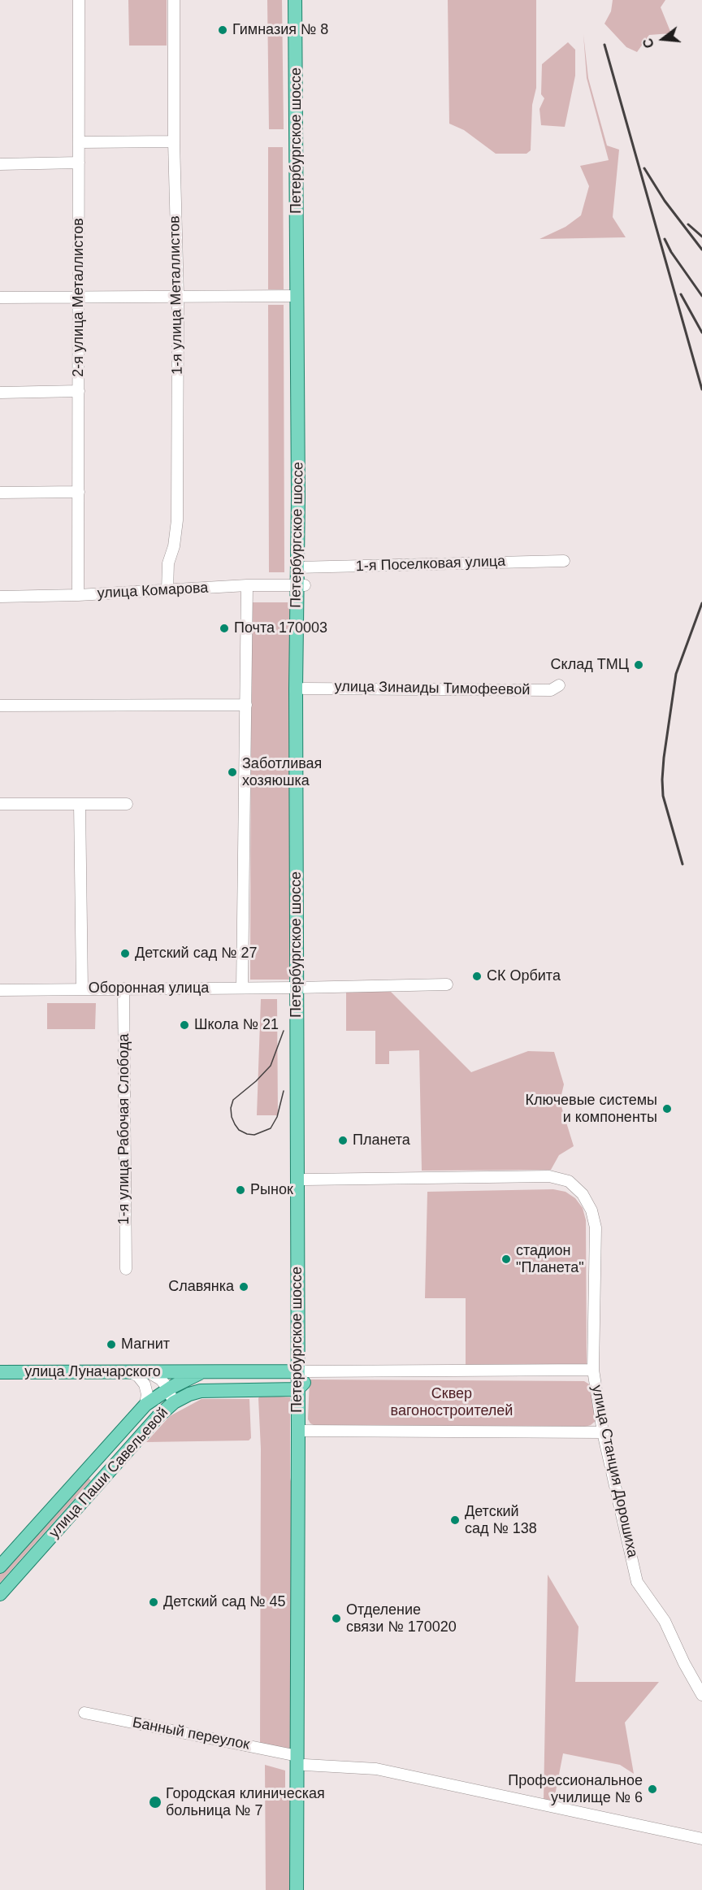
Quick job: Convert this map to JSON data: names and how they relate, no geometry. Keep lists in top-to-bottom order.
{
  "streets": {
    "main road": ["Петербургское шоссе", "улица Луначарского", "улица Паши Савельевой"],
    "street": [
      "1-я улица Металлистов",
      "2-я улица Металлистов",
      "1-я Поселковая улица",
      "улица Комарова",
      "улица Зинаиды Тимофеевой",
      "Оборонная улица",
      "1-я улица Рабочая Слобода",
      "улица Станция Дорошиха",
      "Банный переулок"
    ]
  },
  "crossings": [
    ["Петербургское шоссе", "1-я Поселковая улица"],
    ["Петербургское шоссе", "улица Комарова"],
    ["Петербургское шоссе", "улица Зинаиды Тимофеевой"],
    ["Петербургское шоссе", "Оборонная улица"],
    ["Петербургское шоссе", "улица Станция Дорошиха"],
    ["Петербургское шоссе", "улица Паши Савельевой"],
    ["Петербургское шоссе", "Банный переулок"],
    ["1-я улица Металлистов", "улица Комарова"],
    ["2-я улица Металлистов", "улица Комарова"],
    ["Оборонная улица", "1-я улица Рабочая Слобода"],
    ["улица Луначарского", "улица Паши Савельевой"]
  ],
  "parks": ["Сквер вагоностроителей"],
  "places": [
    "Гимназия № 8",
    "Почта 170003",
    "Склад ТМЦ",
    "Заботливая хозяюшка",
    "Детский сад № 27",
    "СК Орбита",
    "Школа № 21",
    "Ключевые системы и компоненты",
    "Планета",
    "Рынок",
    "стадион \"Планета\"",
    "Славянка",
    "Магнит",
    "Детский сад № 138",
    "Детский сад № 45",
    "Отделение связи № 170020",
    "Профессиональное училище № 6",
    "Городская клиническая больница № 7"
  ],
  "north": "left"
}
